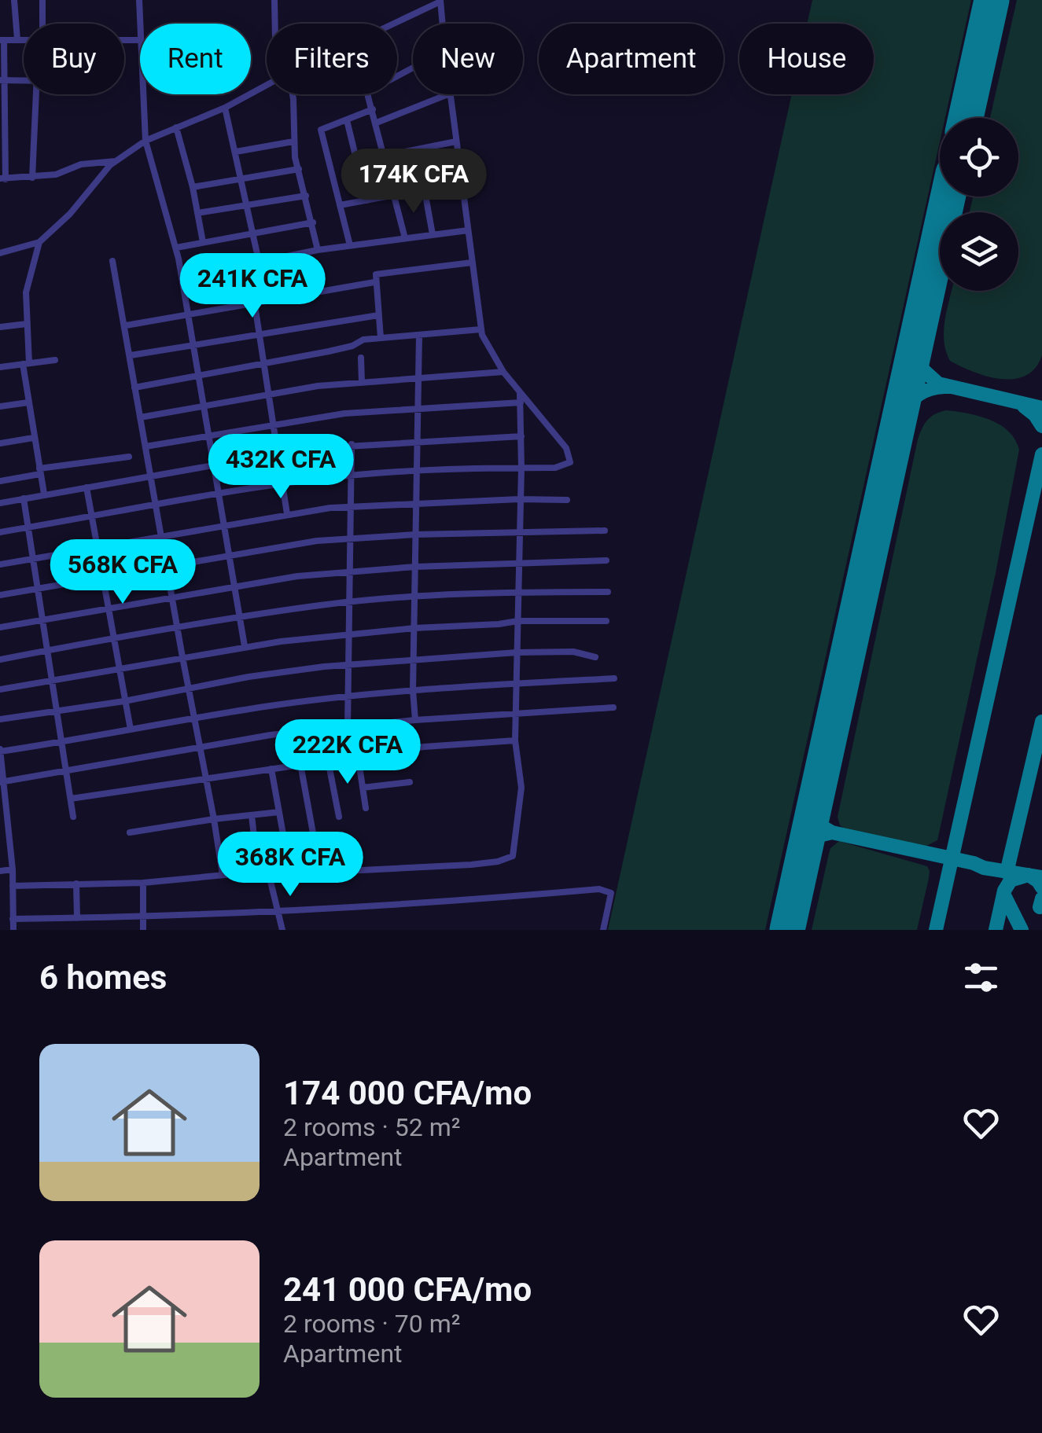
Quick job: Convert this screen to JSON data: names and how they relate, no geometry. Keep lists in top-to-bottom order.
{
  "page": {
    "chip": [
      "Buy",
      "Rent",
      "Filters",
      "New",
      "Apartment",
      "House"
    ],
    "price": [
      "174K CFA",
      "241K CFA",
      "432K CFA",
      "568K CFA",
      "222K CFA",
      "368K CFA"
    ],
    "heading": "6 homes",
    "list": [
      {
        "name": "174 000 CFA/mo",
        "note": "2 rooms · 52 m² · Apartment"
      },
      {
        "name": "241 000 CFA/mo",
        "note": "2 rooms · 70 m² · Apartment"
      }
    ]
  }
}
